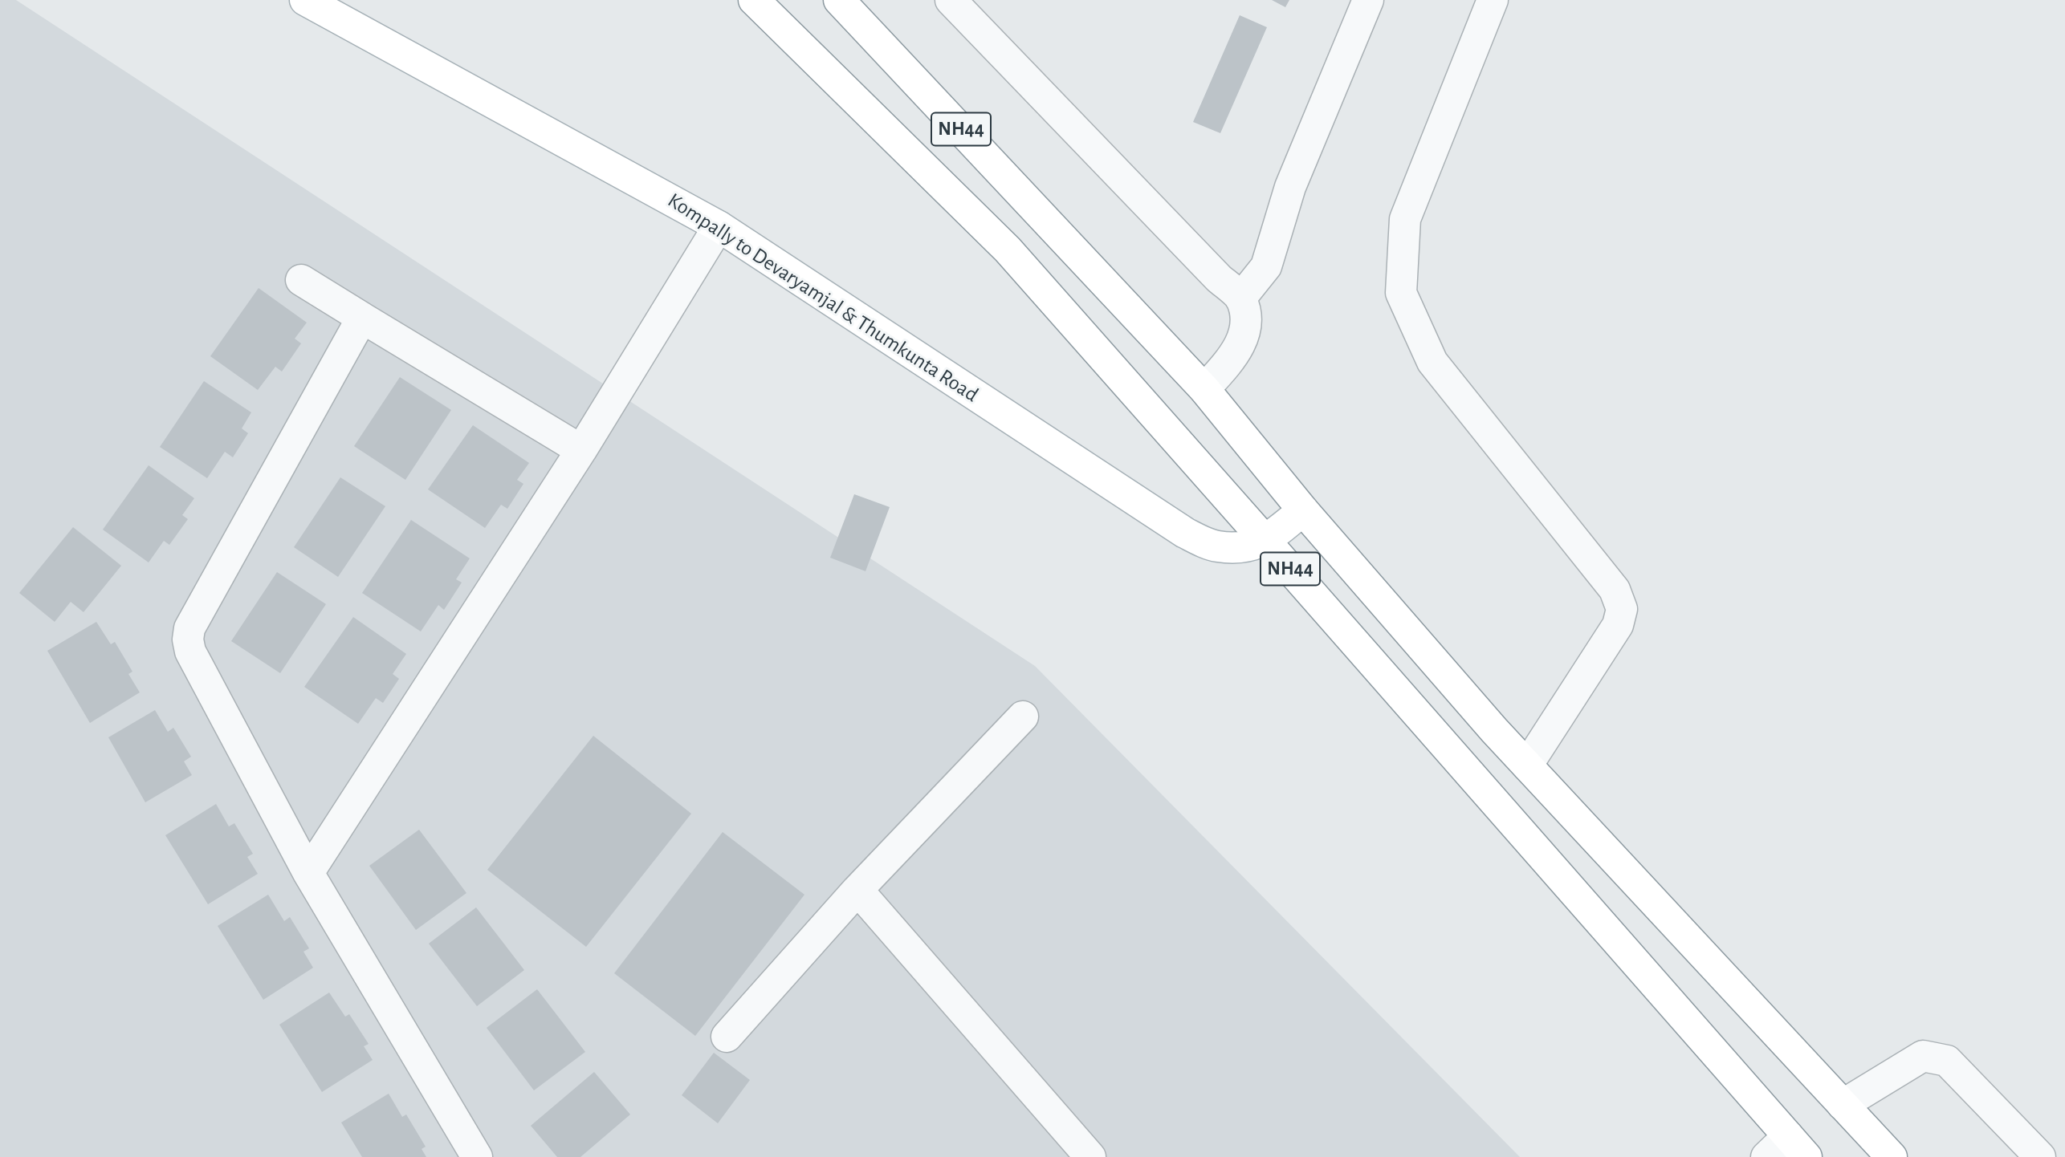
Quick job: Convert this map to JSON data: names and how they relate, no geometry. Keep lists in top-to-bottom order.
{
  "streets": {
    "main road": ["NH44", "Kompally to Devaryamjal & Thumkunta Road"]
  },
  "crossings": [
    ["NH44", "Kompally to Devaryamjal & Thumkunta Road"]
  ]
}
